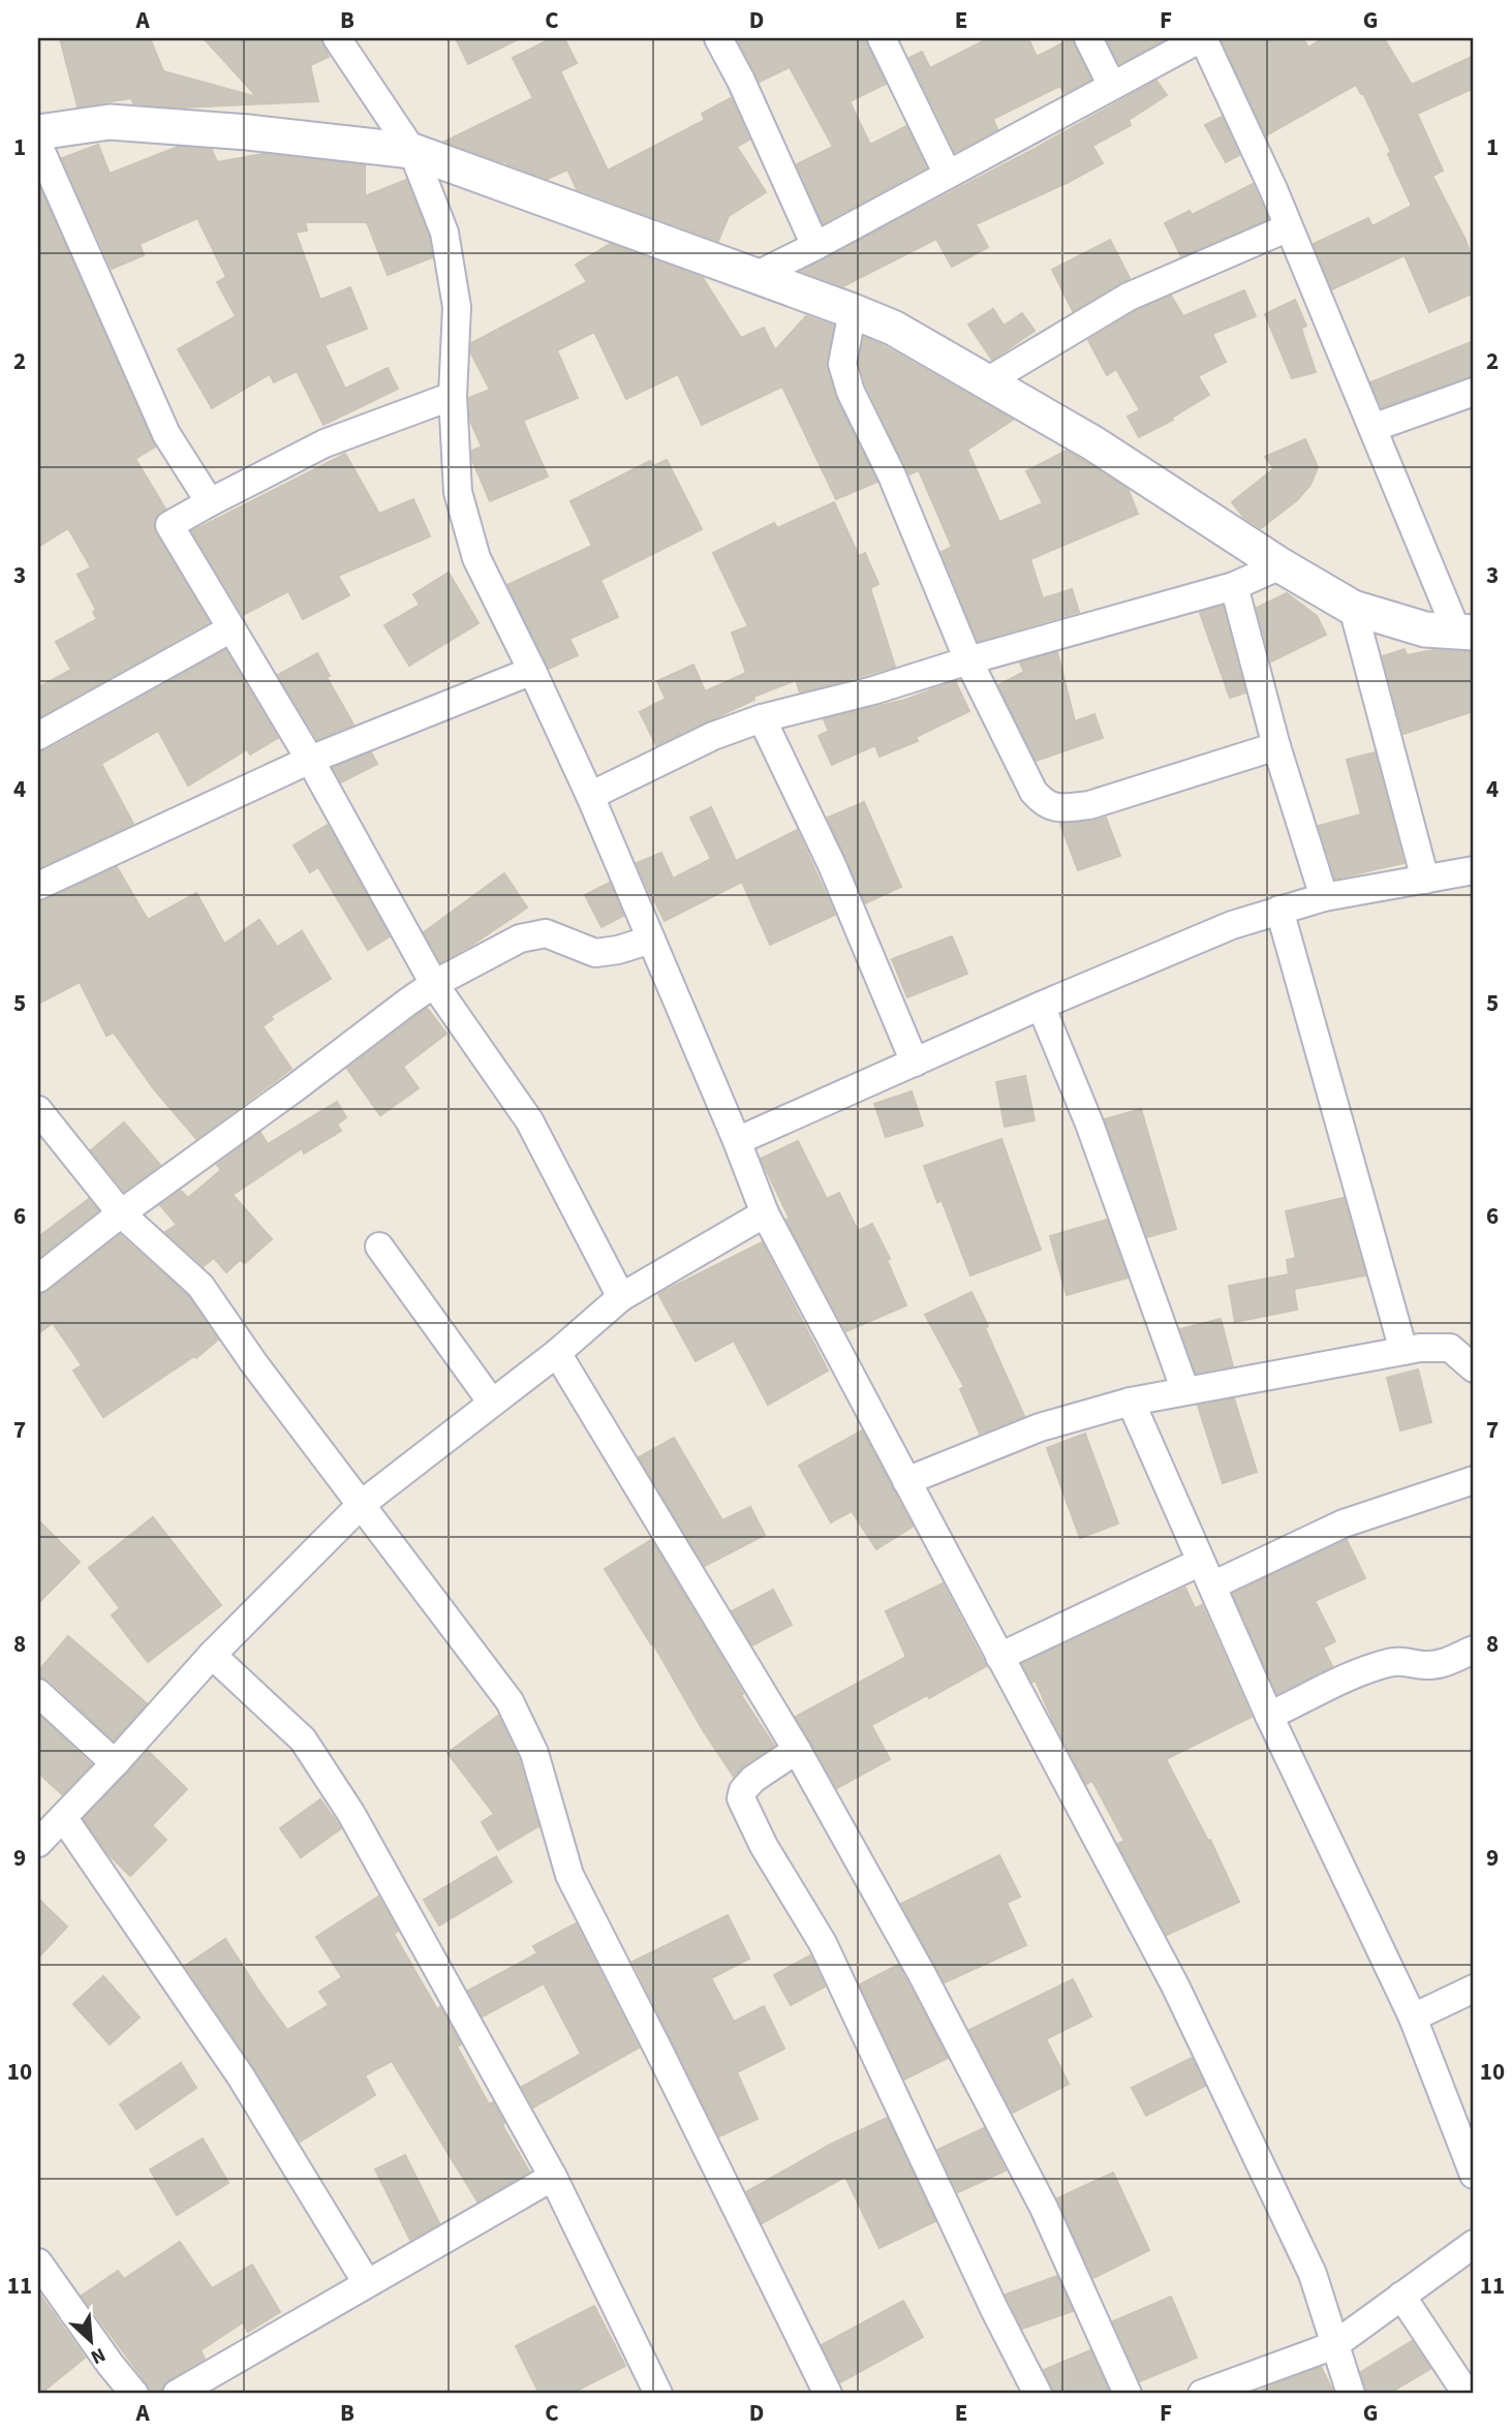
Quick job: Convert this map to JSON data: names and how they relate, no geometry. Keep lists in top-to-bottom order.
{
  "north": "bottom right",
  "grid": {
    "columns": [
      "A",
      "B",
      "C",
      "D",
      "E",
      "F",
      "G"
    ],
    "rows": [
      "1",
      "2",
      "3",
      "4",
      "5",
      "6",
      "7",
      "8",
      "9",
      "10",
      "11"
    ]
  }
}
